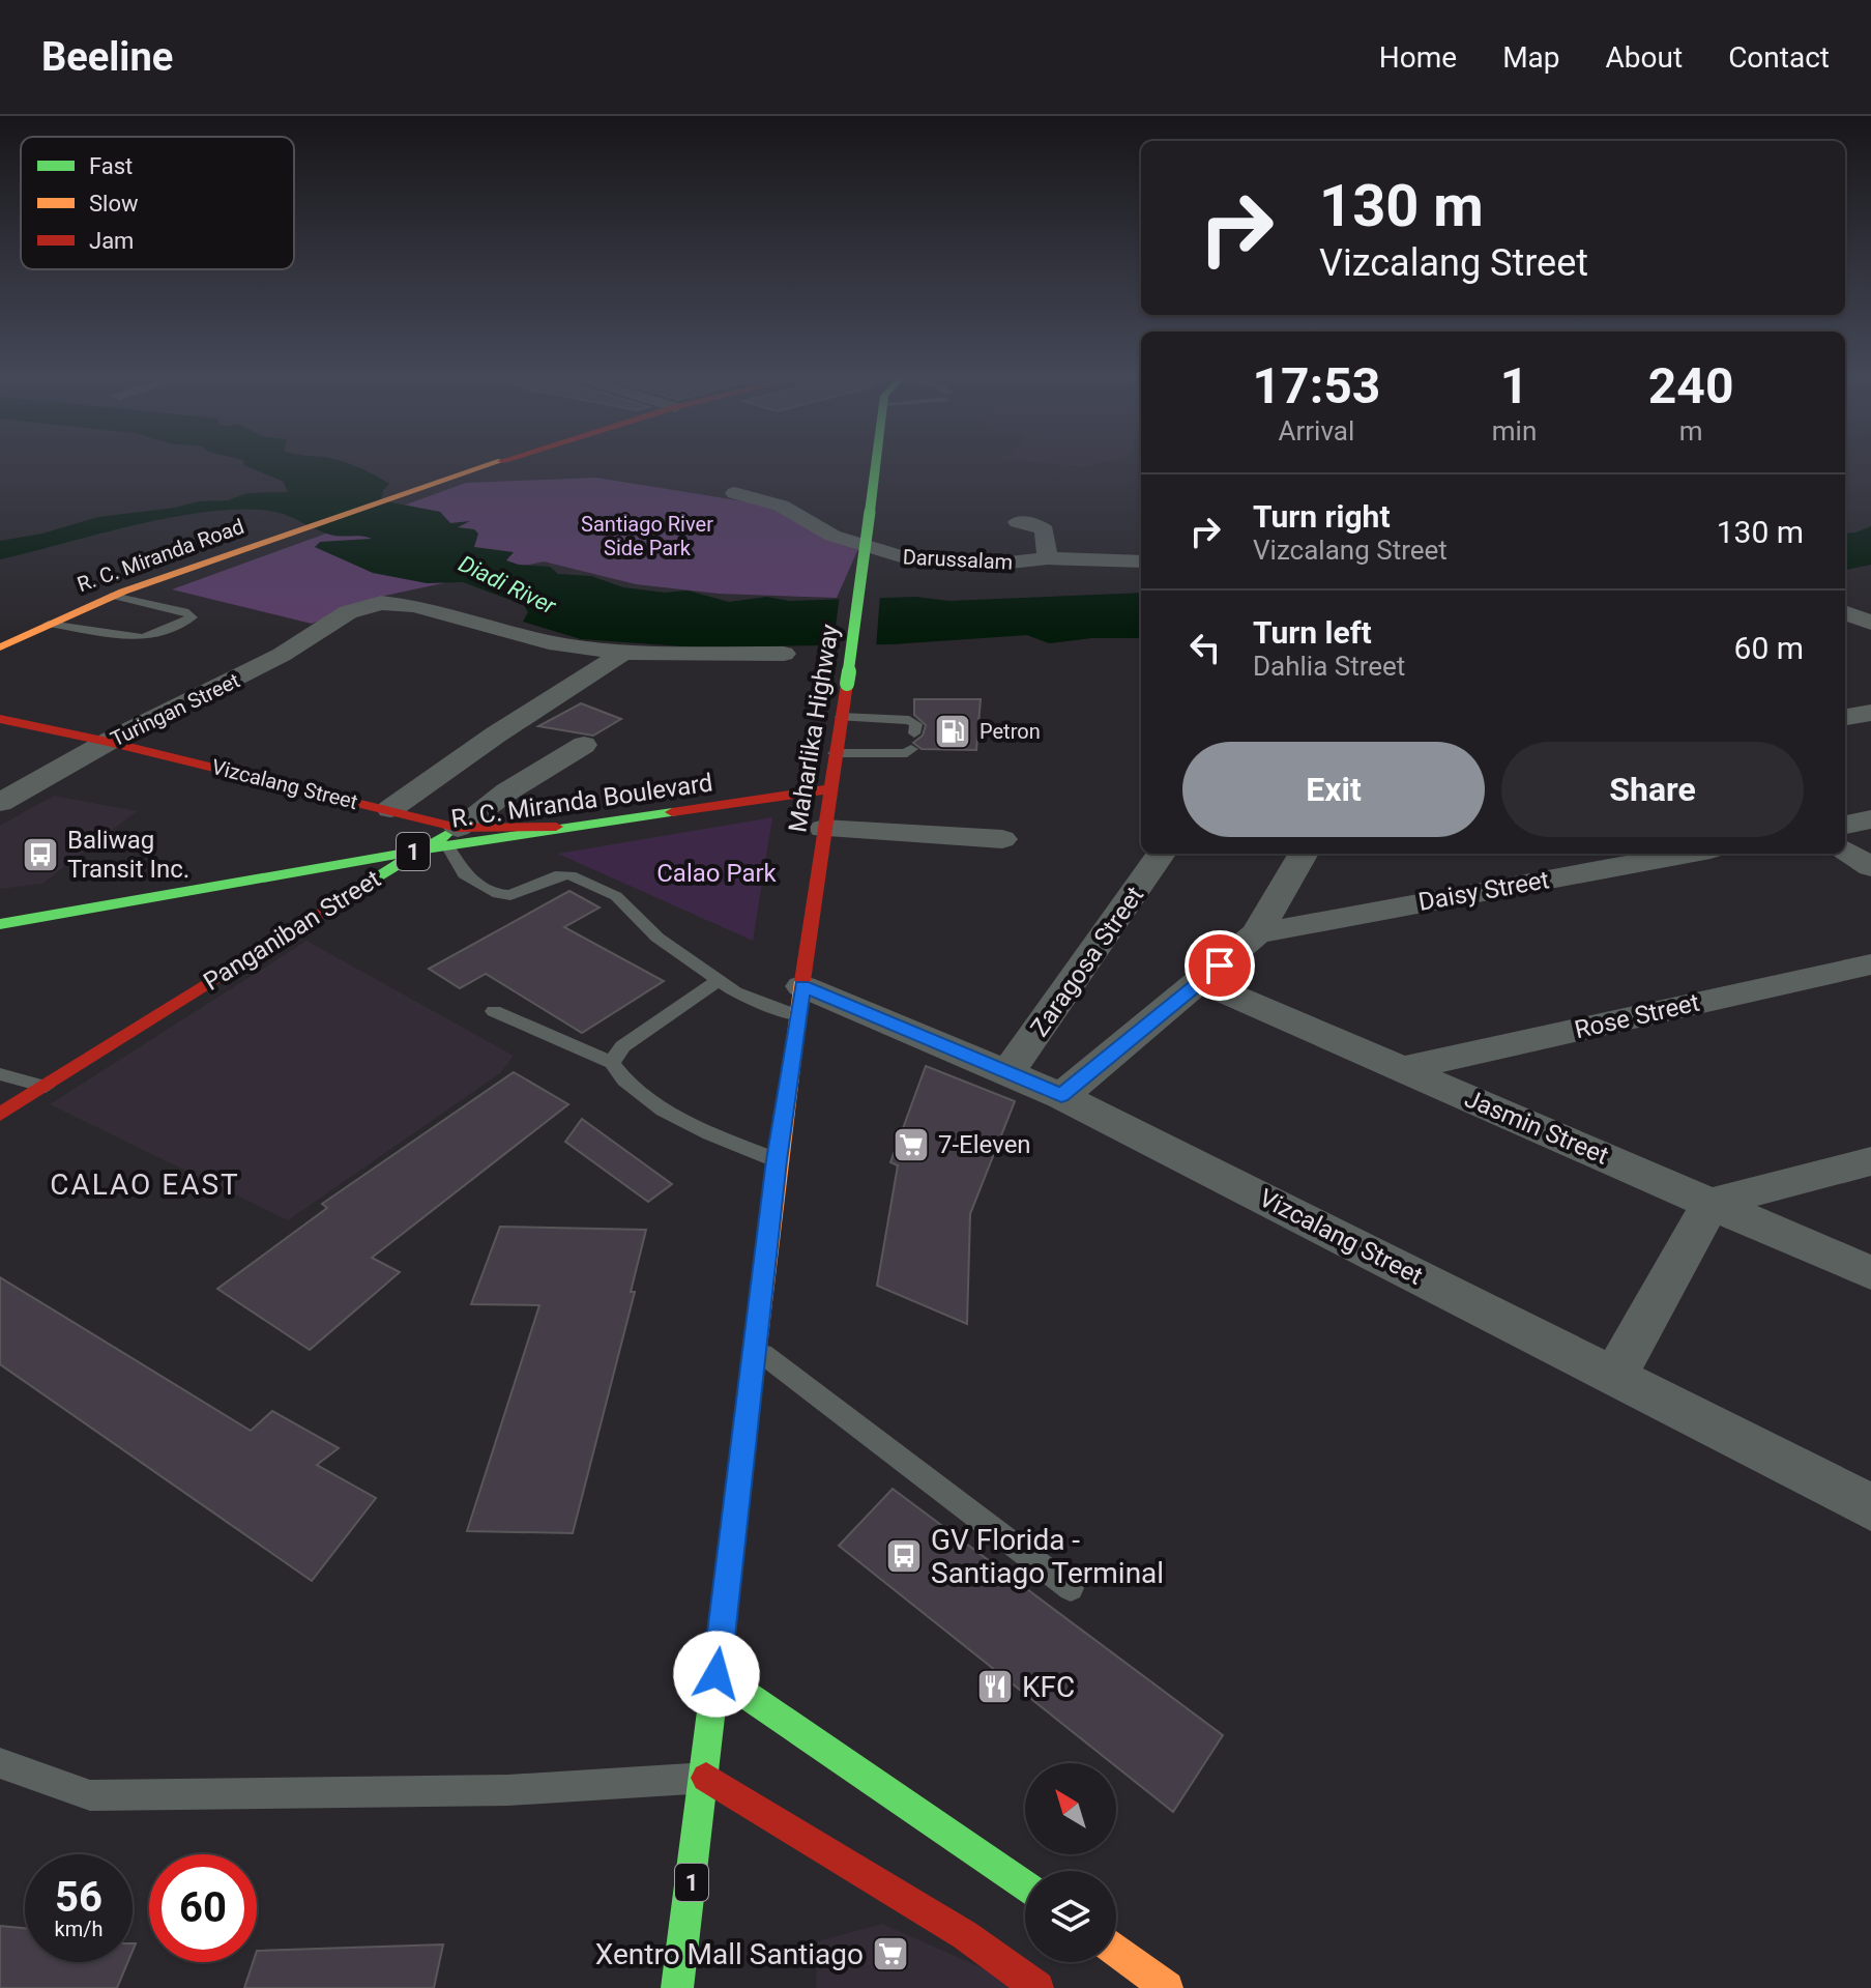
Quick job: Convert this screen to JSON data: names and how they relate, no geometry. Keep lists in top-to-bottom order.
{
  "streets": {
    "main road": [
      "R. C. Miranda Road",
      "Maharlika Highway",
      "Vizcalang Street",
      "R. C. Miranda Boulevard",
      "1",
      "Panganiban Street"
    ],
    "street": [
      "Darussalam",
      "Turingan Street",
      "Daisy Street",
      "Zaragosa Street",
      "Rose Street",
      "Jasmin Street"
    ]
  },
  "crossings": [
    ["Turingan Street", "Vizcalang Street"],
    ["Maharlika Highway", "Vizcalang Street"],
    ["Maharlika Highway", "R. C. Miranda Boulevard"],
    ["Vizcalang Street", "R. C. Miranda Boulevard"],
    ["Vizcalang Street", "Zaragosa Street"],
    ["R. C. Miranda Boulevard", "Panganiban Street"],
    ["Rose Street", "Jasmin Street"]
  ],
  "districts": ["CALAO EAST"],
  "water": ["Diadi River"],
  "parks": ["Santiago River Side Park", "Calao Park"],
  "places": {
    "fuel station": ["Petron"],
    "bus stop": ["Baliwag Transit Inc.", "GV Florida - Santiago Terminal"],
    "supermarket": ["7-Eleven", "Xentro Mall Santiago"],
    "restaurant": ["KFC"]
  },
  "legend": ["Fast", "Slow", "Jam"],
  "north": "top left",
  "page": {
    "header": "Beeline",
    "nav": [
      "Home",
      "Map",
      "About",
      "Contact"
    ],
    "turn": ["130 m", "Vizcalang Street"],
    "eta": [
      "17:53",
      "Arrival",
      "1",
      "min",
      "240",
      "m"
    ],
    "list": [
      {
        "name": "Turn right",
        "note": "Vizcalang Street",
        "value": "130 m"
      },
      {
        "name": "Turn left",
        "note": "Dahlia Street",
        "value": "60 m"
      }
    ],
    "buttons": ["Exit", "Share"],
    "speed": "56 km/h",
    "limit": "60"
  }
}
